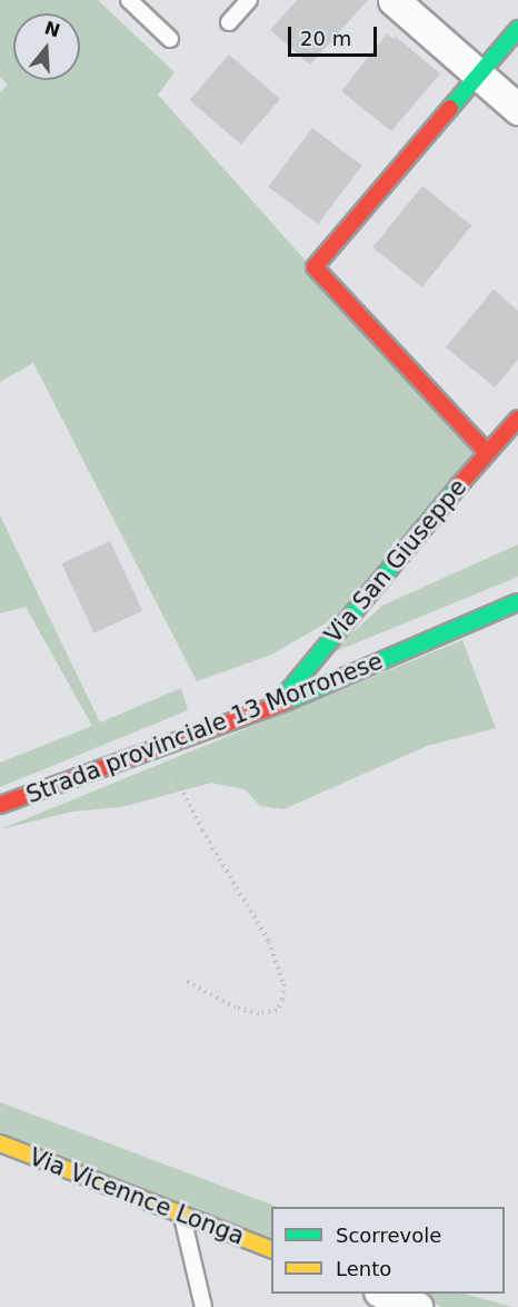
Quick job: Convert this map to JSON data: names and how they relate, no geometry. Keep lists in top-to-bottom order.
{
  "streets": {
    "street": ["Via San Giuseppe", "Strada provinciale 13 Morronese", "Via Vicennce Longa"]
  },
  "crossings": [
    ["Via San Giuseppe", "Strada provinciale 13 Morronese"]
  ],
  "legend": ["Scorrevole", "Lento"],
  "scale_bar": "20 m",
  "north": "top"
}
